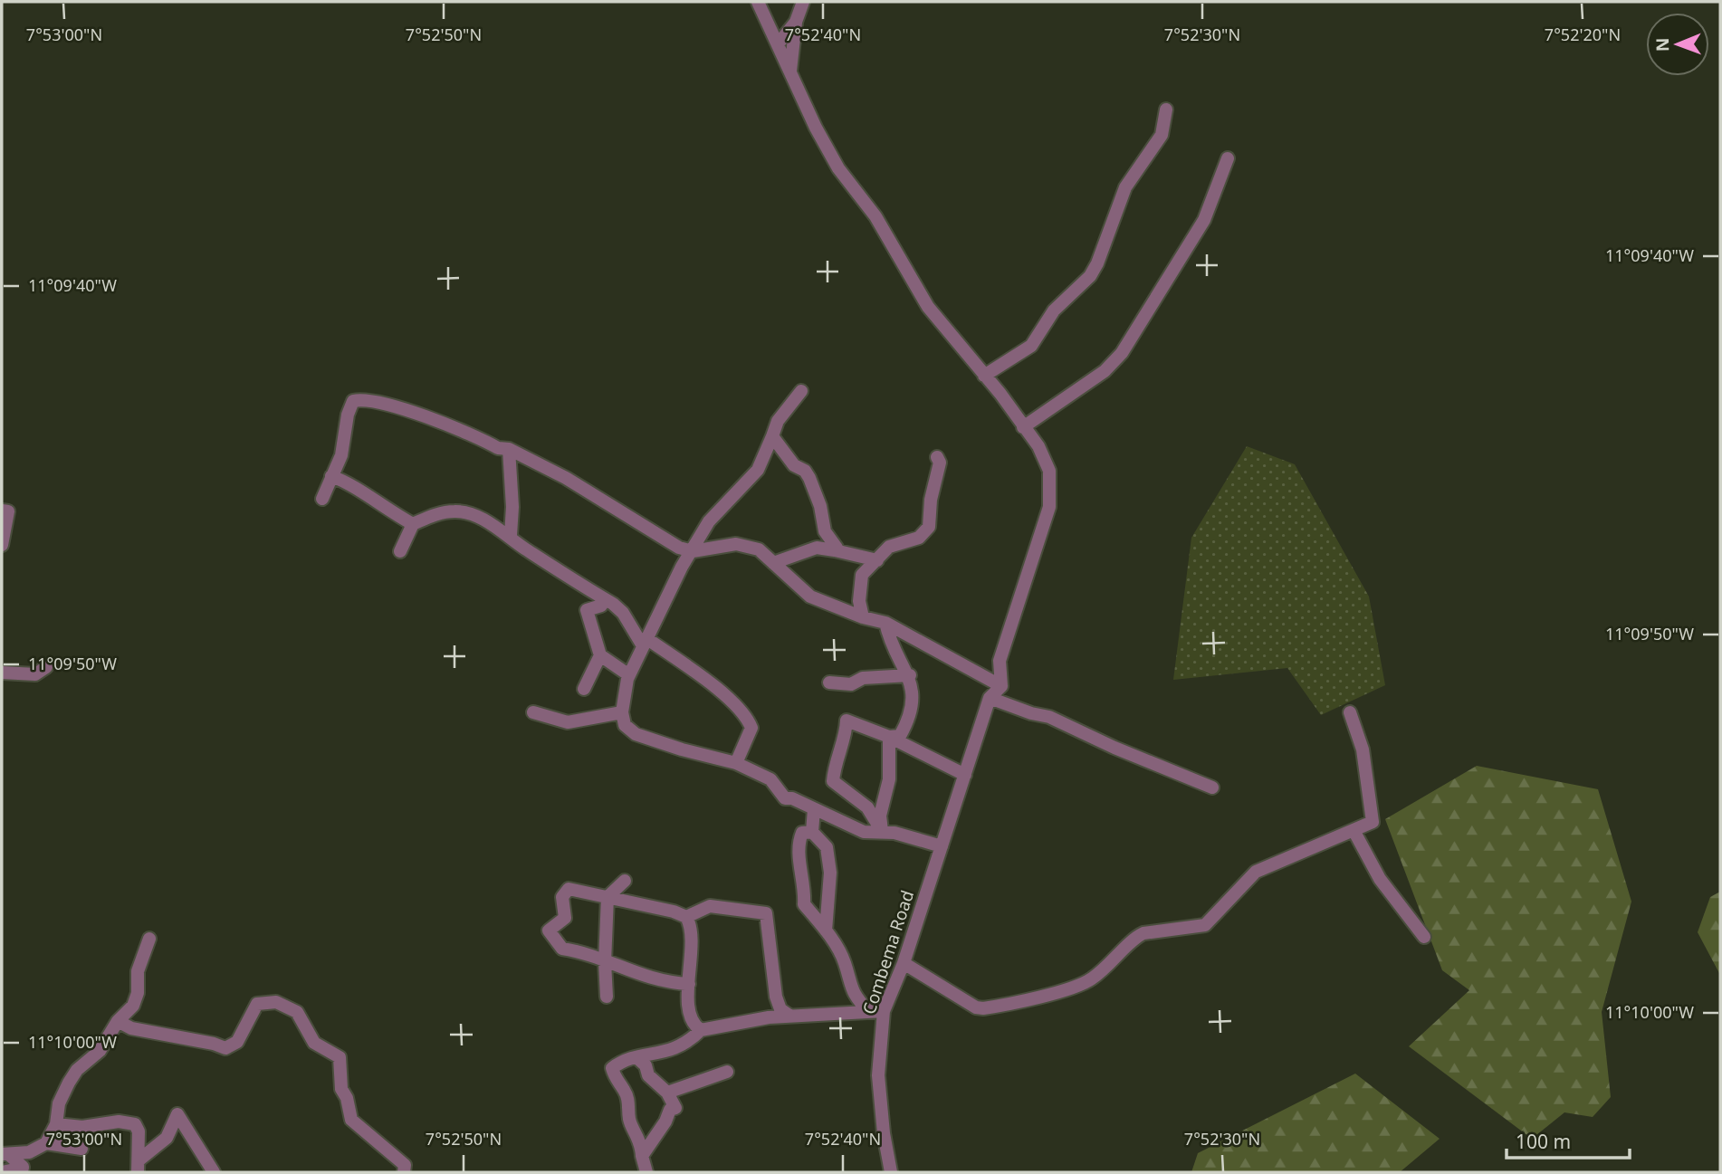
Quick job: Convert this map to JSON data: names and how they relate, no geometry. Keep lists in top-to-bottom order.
{
  "streets": {
    "street": ["Combema Road"]
  },
  "scale_bar": "100 m",
  "north": "left",
  "coordinates": [
    "7°53'00\"N",
    "7°52'50\"N",
    "7°52'40\"N",
    "7°52'30\"N",
    "7°52'20\"N",
    "11°09'40\"W",
    "11°09'50\"W",
    "11°10'00\"W"
  ]
}
